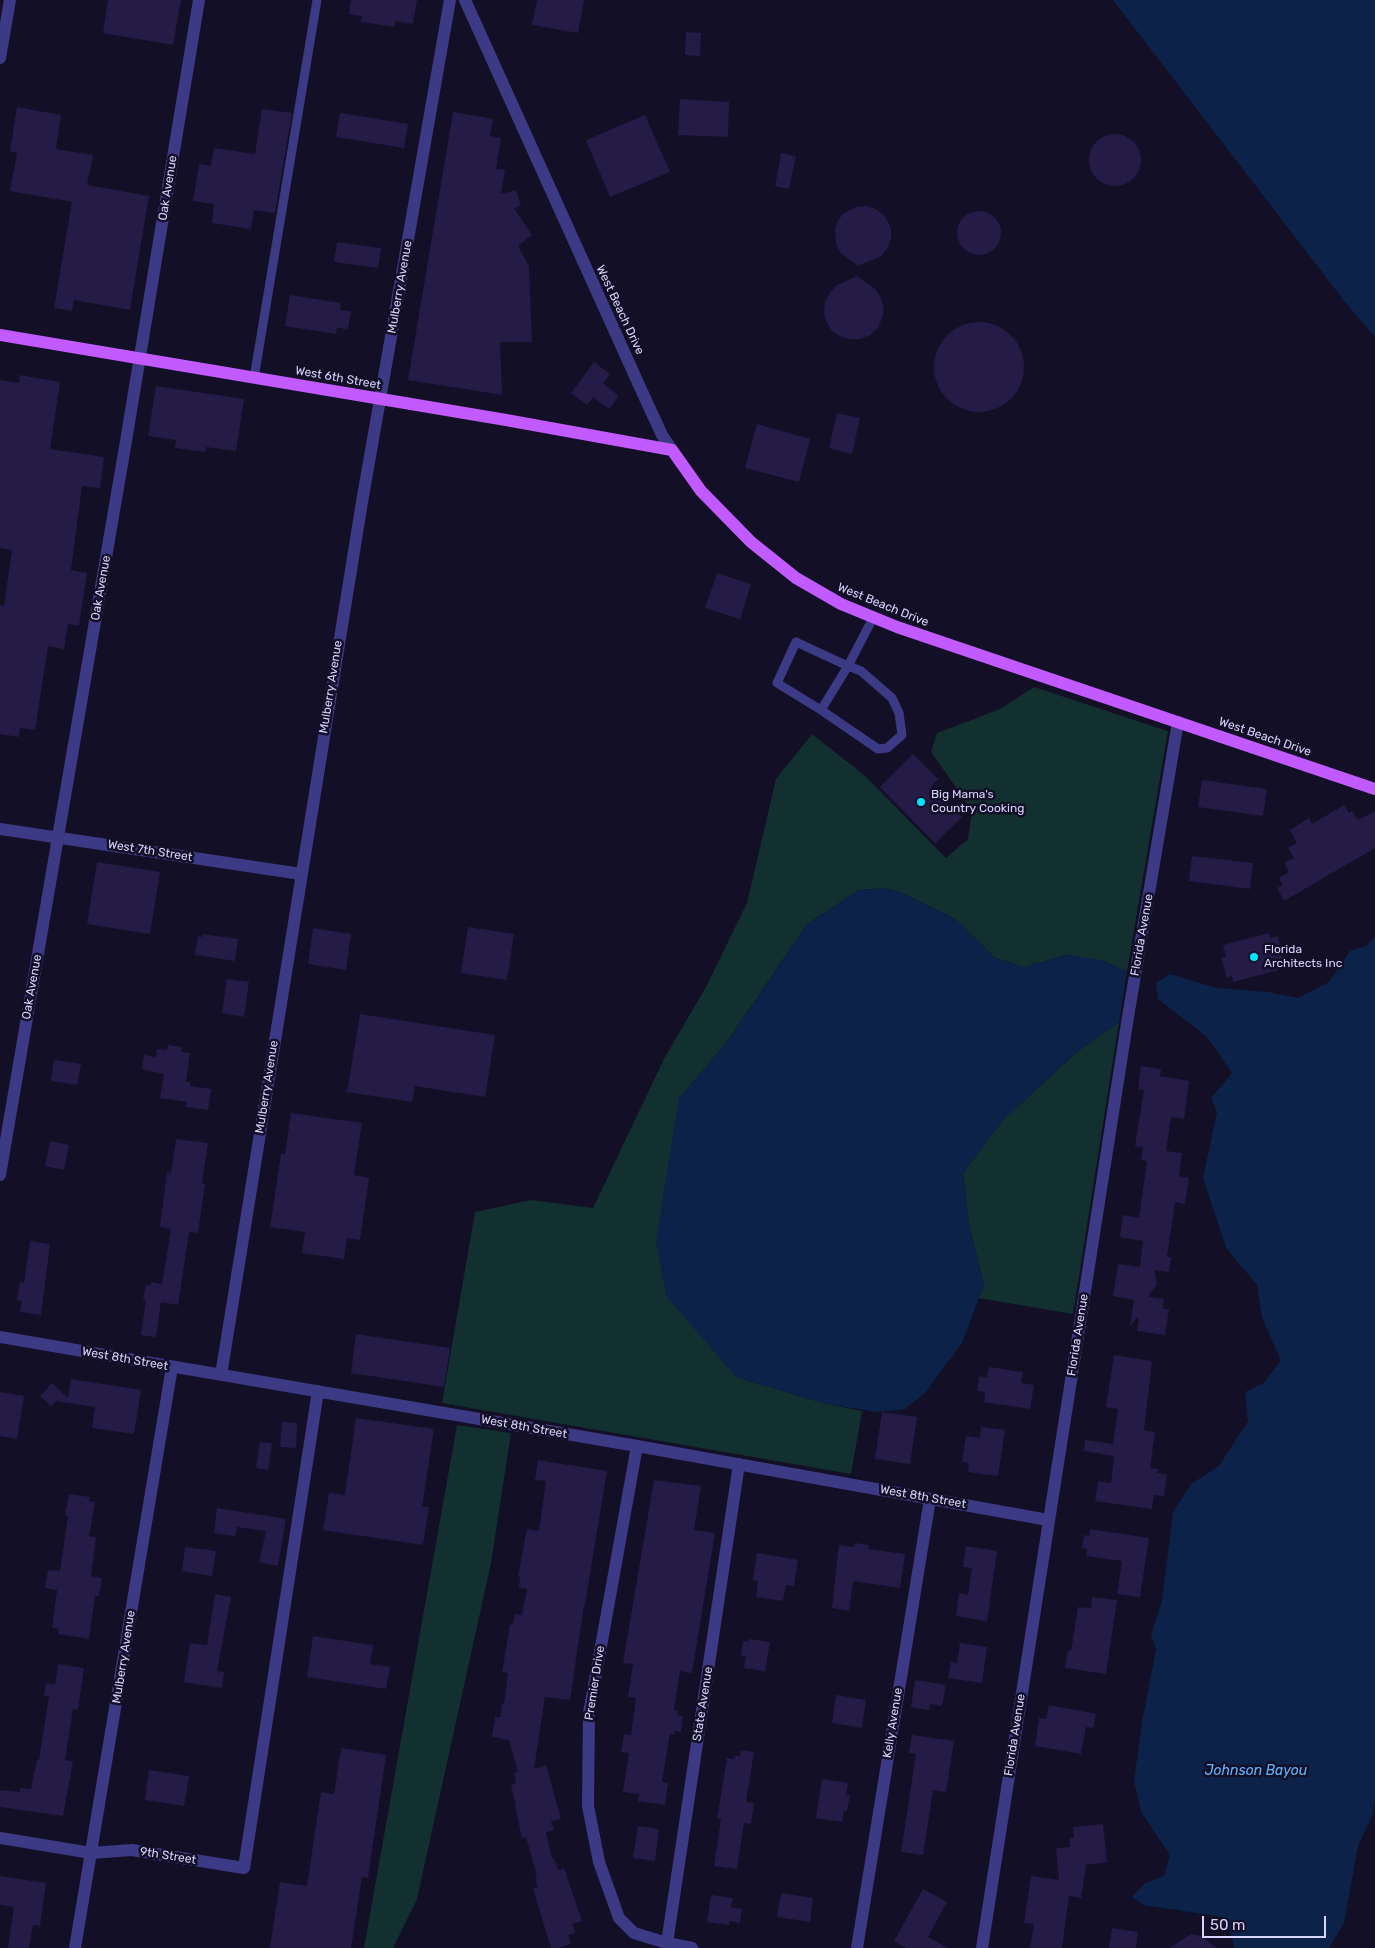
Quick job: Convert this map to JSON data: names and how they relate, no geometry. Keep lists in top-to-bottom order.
{
  "streets": {
    "main road": ["West Beach Drive", "West 6th Street"],
    "street": [
      "Oak Avenue",
      "Mulberry Avenue",
      "West 7th Street",
      "Florida Avenue",
      "West 8th Street",
      "Premier Drive",
      "State Avenue",
      "Kelly Avenue",
      "9th Street"
    ]
  },
  "crossings": [
    ["Oak Avenue", "West 6th Street"],
    ["Oak Avenue", "West 7th Street"],
    ["Mulberry Avenue", "West 6th Street"],
    ["Mulberry Avenue", "West 7th Street"],
    ["Mulberry Avenue", "West 8th Street"],
    ["Mulberry Avenue", "9th Street"],
    ["West Beach Drive", "West 6th Street"],
    ["West Beach Drive", "Florida Avenue"],
    ["Florida Avenue", "West 8th Street"],
    ["West 8th Street", "Premier Drive"],
    ["West 8th Street", "State Avenue"],
    ["West 8th Street", "Kelly Avenue"],
    ["West 8th Street", "9th Street"],
    ["Premier Drive", "State Avenue"]
  ],
  "water": ["Johnson Bayou"],
  "places": ["Big Mama's Country Cooking", "Florida Architects Inc"],
  "scale_bar": "50 m"
}
